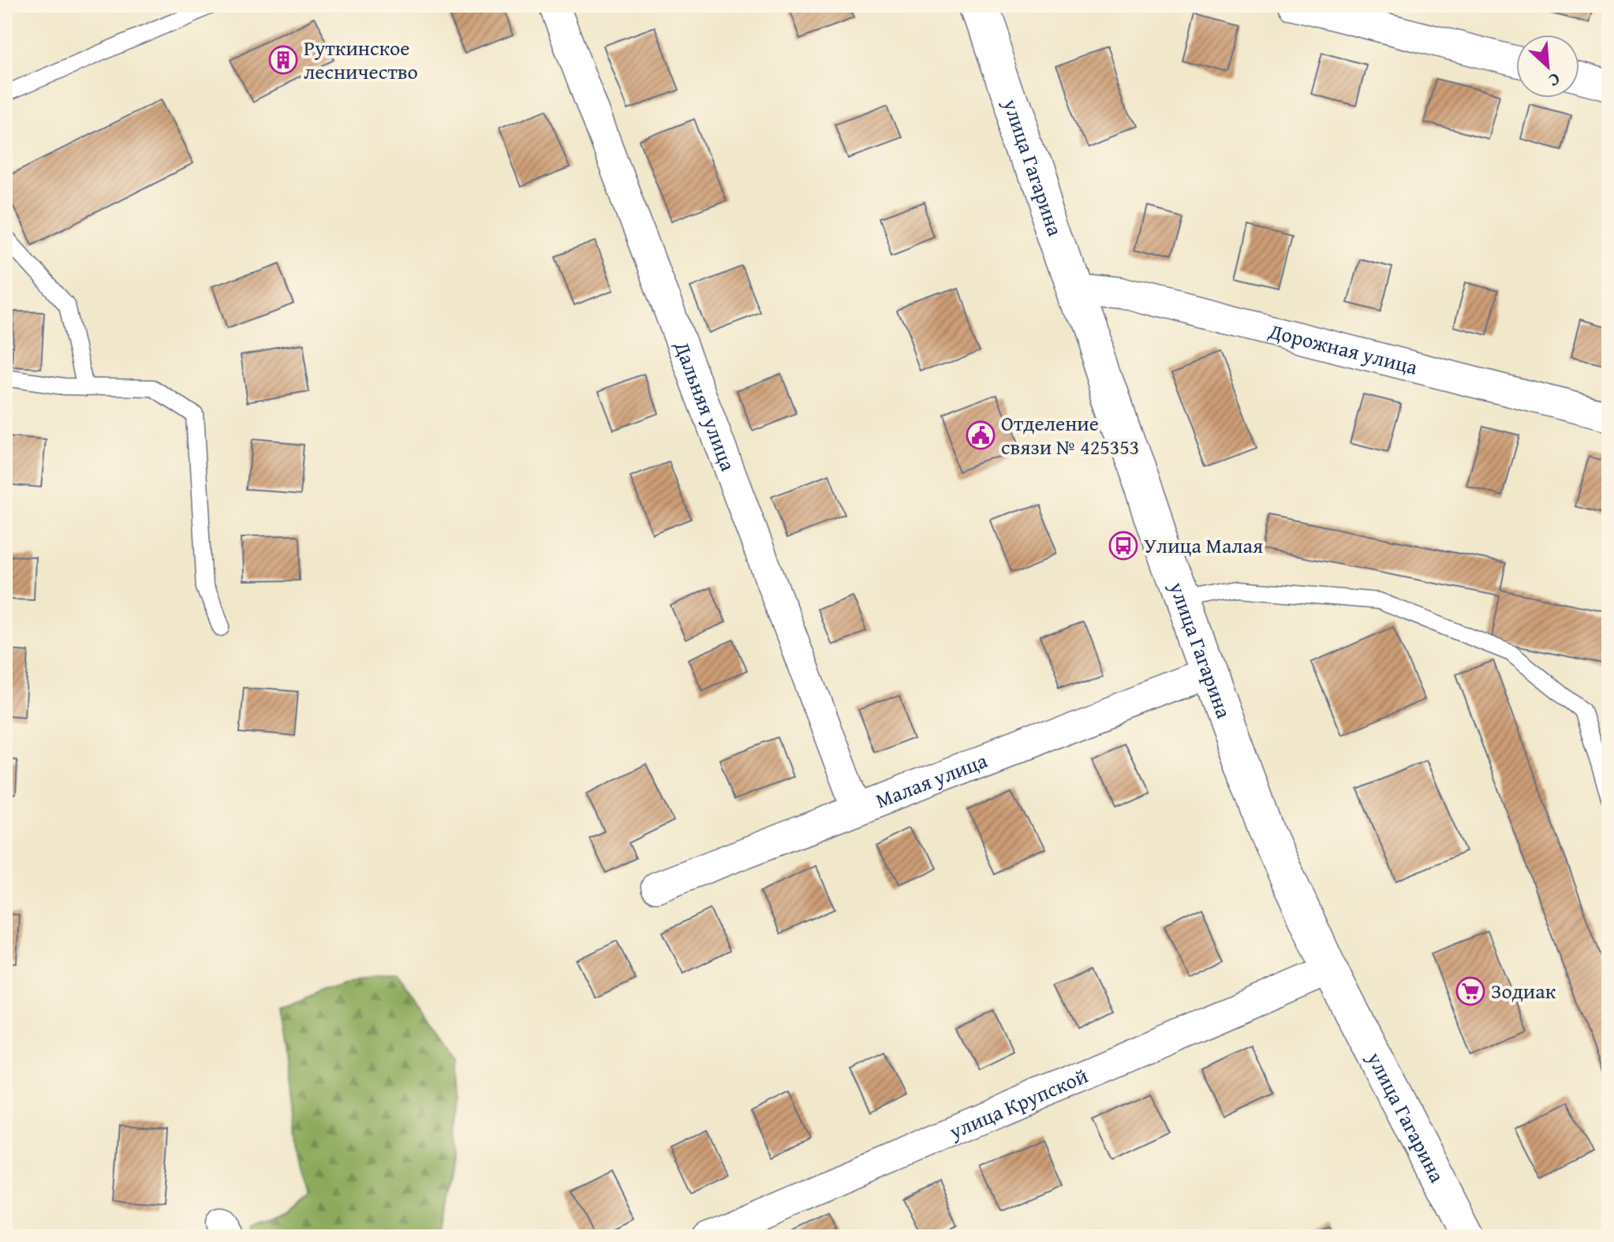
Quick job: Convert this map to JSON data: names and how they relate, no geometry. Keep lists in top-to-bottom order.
{
  "streets": {
    "main road": ["улица Гагарина"],
    "street": [
      "Дорожная улица",
      "Дальняя улица",
      "Малая улица",
      "улица Крупской"
    ]
  },
  "crossings": [
    ["улица Гагарина", "Дорожная улица"],
    ["улица Гагарина", "Малая улица"],
    ["улица Гагарина", "улица Крупской"],
    ["Дальняя улица", "Малая улица"]
  ],
  "places": {
    "building": ["Руткинское лесничество"],
    "public building": ["Отделение связи № 425353"],
    "bus stop": ["Улица Малая"],
    "supermarket": ["Зодиак"]
  },
  "north": "bottom right"
}
